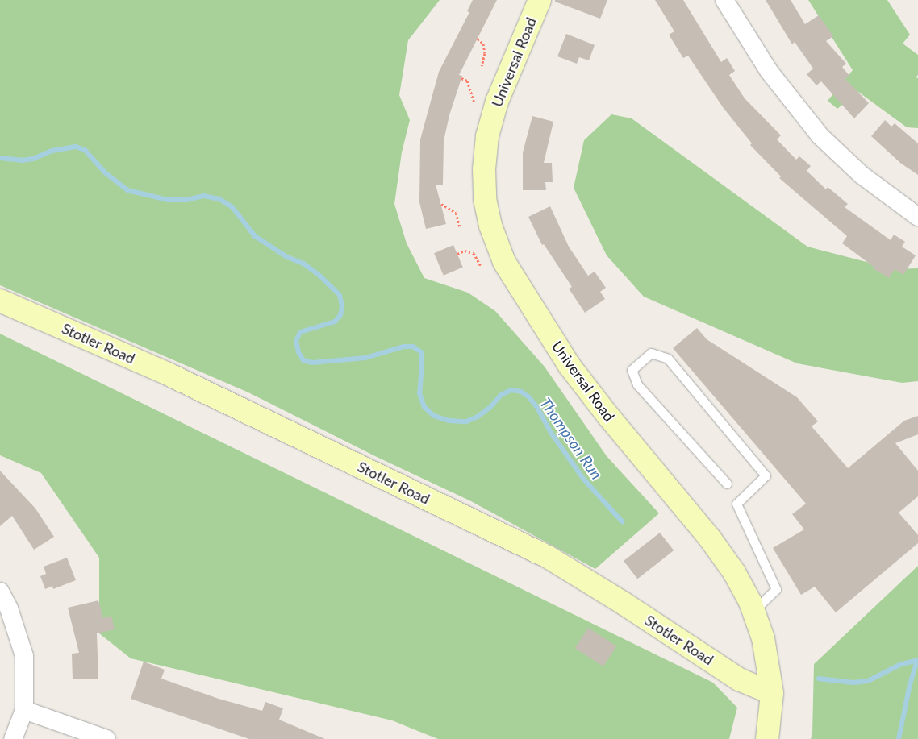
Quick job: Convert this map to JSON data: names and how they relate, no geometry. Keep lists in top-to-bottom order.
{
  "streets": {
    "street": ["Universal Road", "Stotler Road"]
  },
  "crossings": [
    ["Universal Road", "Stotler Road"]
  ],
  "water": ["Thompson Run"]
}
